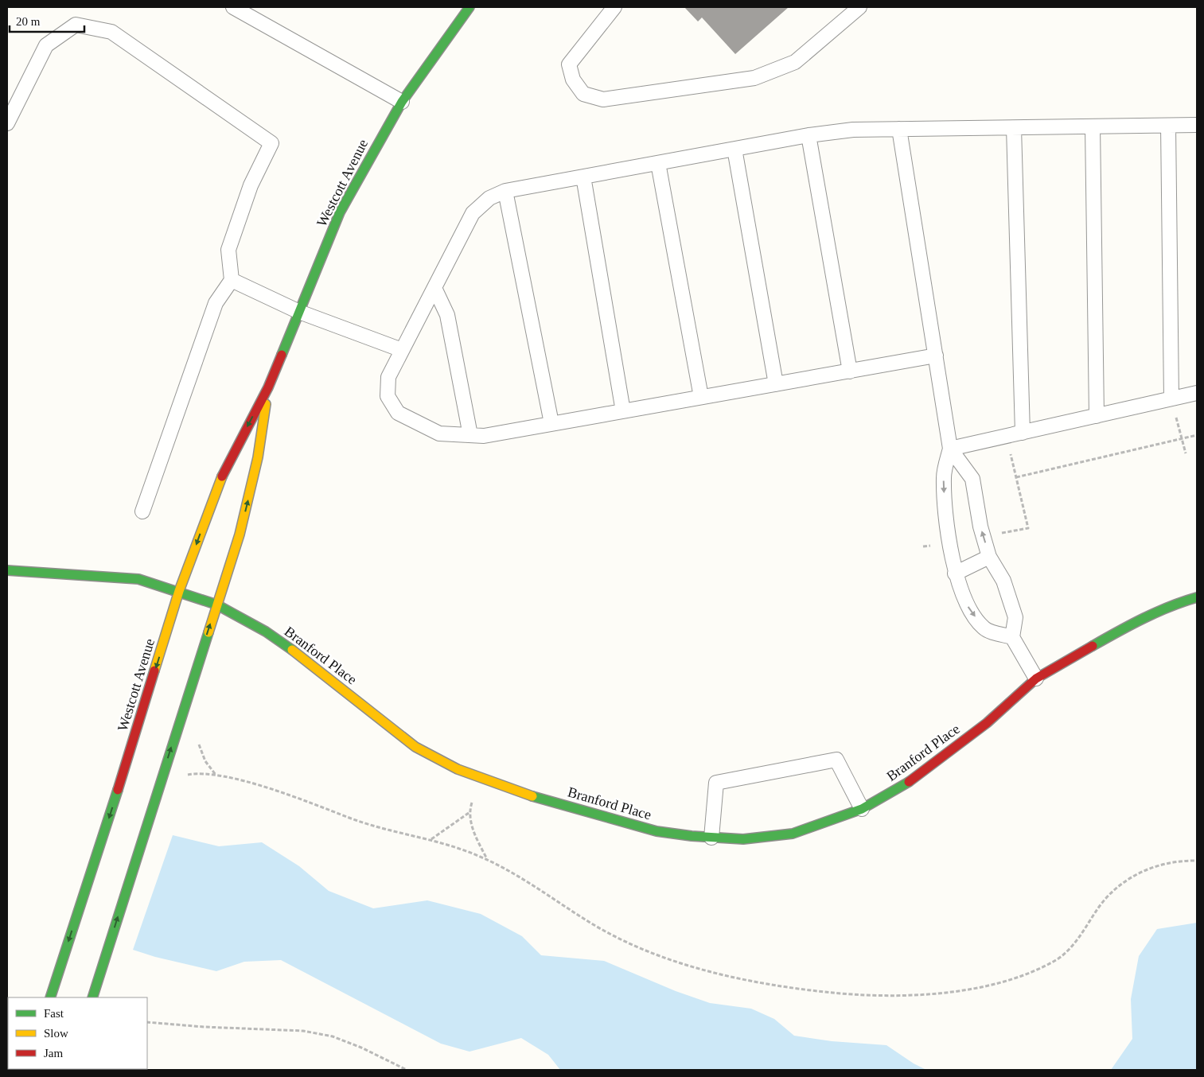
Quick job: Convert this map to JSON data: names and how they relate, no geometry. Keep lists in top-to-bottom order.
{
  "streets": {
    "street": ["Westcott Avenue", "Branford Place"]
  },
  "crossings": [
    ["Westcott Avenue", "Branford Place"]
  ],
  "legend": ["Fast", "Slow", "Jam"],
  "scale_bar": "20 m"
}
